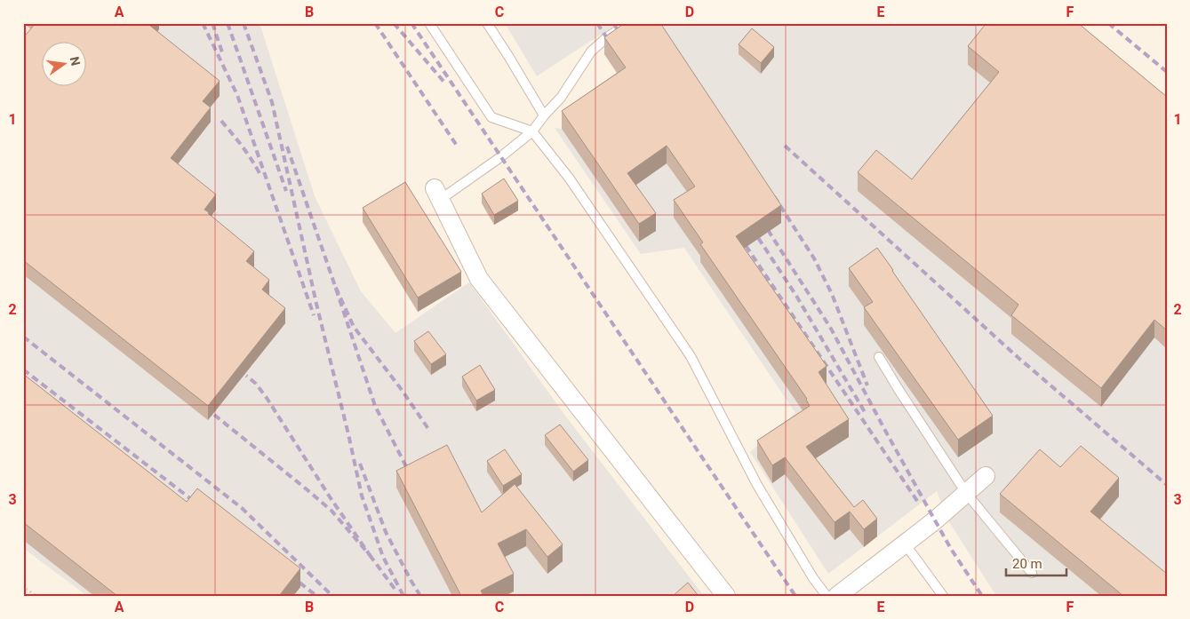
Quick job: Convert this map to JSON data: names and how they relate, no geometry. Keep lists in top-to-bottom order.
{
  "scale_bar": "20 m",
  "north": "right",
  "grid": {
    "columns": [
      "A",
      "B",
      "C",
      "D",
      "E",
      "F"
    ],
    "rows": ["1", "2", "3"]
  }
}
